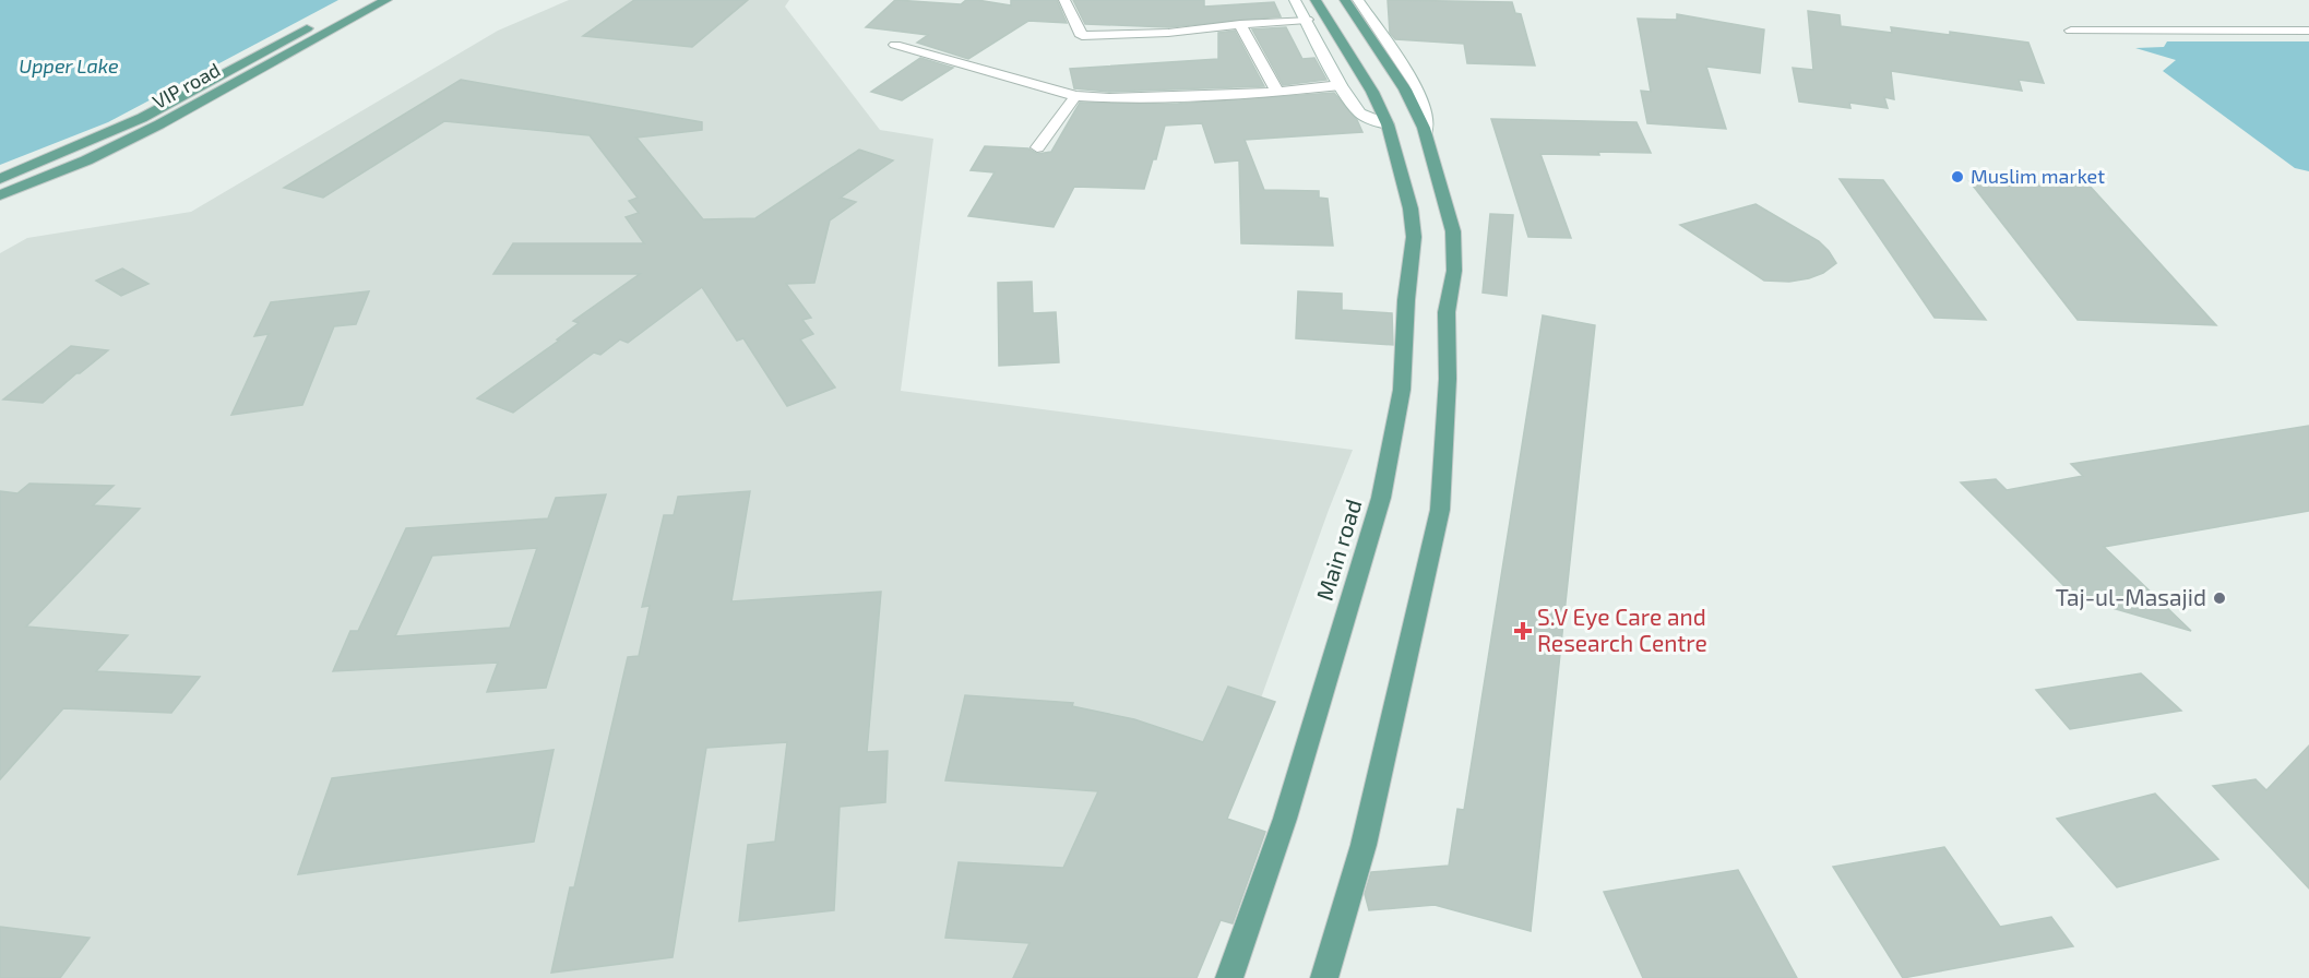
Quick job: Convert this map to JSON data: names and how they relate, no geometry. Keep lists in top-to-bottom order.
{
  "streets": {
    "main road": ["VIP road", "Main road"]
  },
  "water": ["Upper Lake"],
  "places": {
    "other": ["Muslim market", "Taj-ul-Masajid"],
    "health": ["S.V Eye Care and Research Centre"]
  }
}
